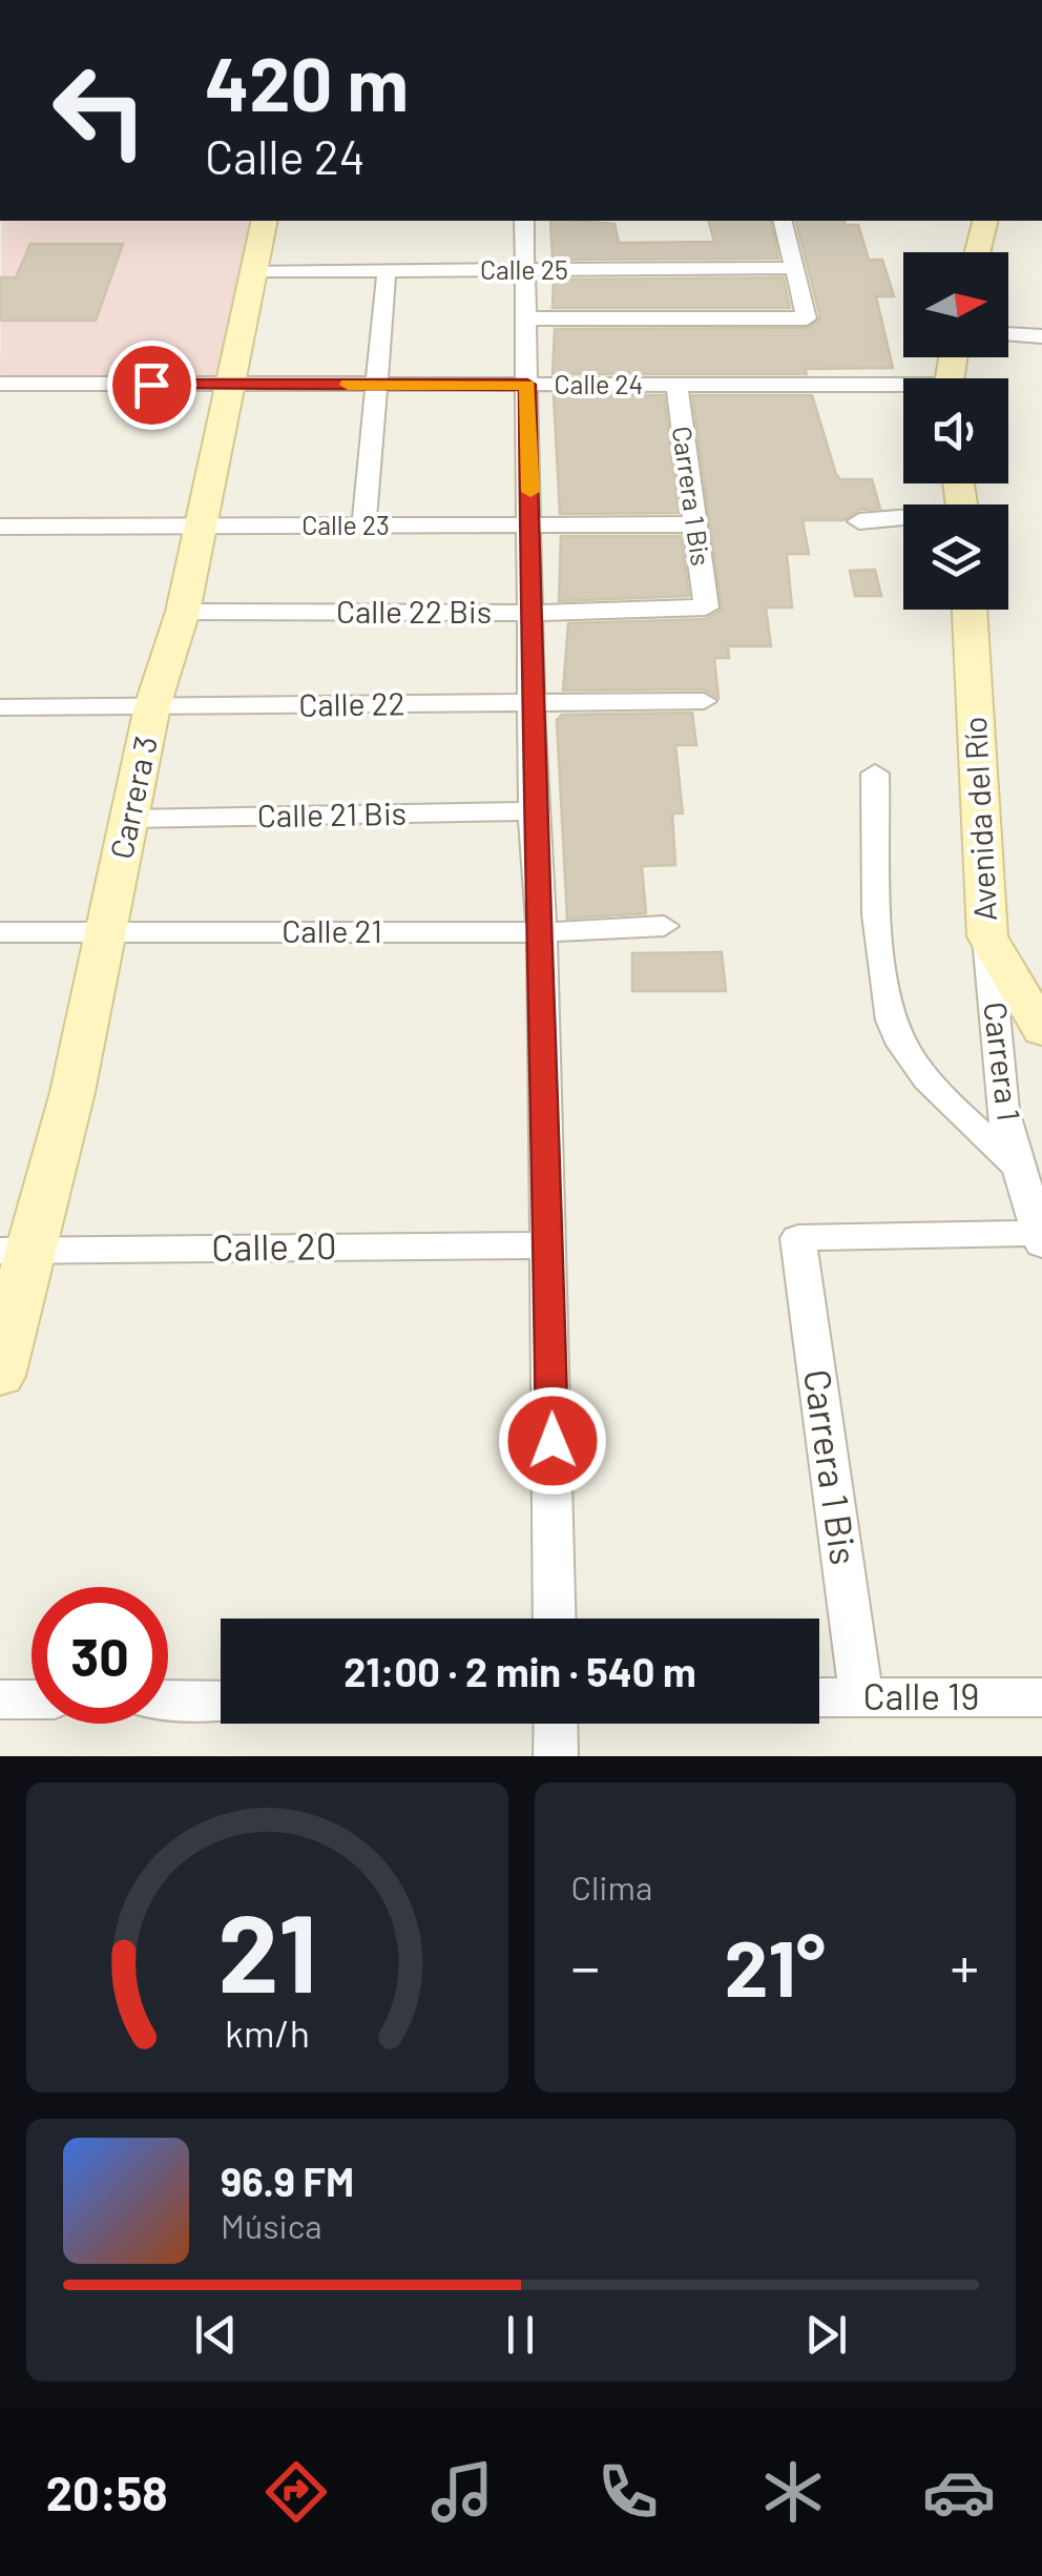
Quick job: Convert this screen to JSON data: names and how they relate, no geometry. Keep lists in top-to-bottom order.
{
  "streets": {
    "street": [
      "Calle 25",
      "Calle 24",
      "Carrera 1 Bis",
      "Calle 23",
      "Calle 22 Bis",
      "Calle 22",
      "Carrera 3",
      "Calle 21 Bis",
      "Avenida del Río",
      "Calle 21",
      "Carrera 1",
      "Calle 20",
      "Calle 19"
    ]
  },
  "crossings": [
    ["Calle 25", "Carrera 3"],
    ["Calle 24", "Carrera 1 Bis"],
    ["Calle 24", "Carrera 3"],
    ["Carrera 1 Bis", "Calle 23"],
    ["Carrera 1 Bis", "Calle 22 Bis"],
    ["Carrera 1 Bis", "Carrera 1"],
    ["Carrera 1 Bis", "Calle 19"],
    ["Calle 23", "Carrera 3"],
    ["Calle 22 Bis", "Carrera 3"],
    ["Calle 22", "Carrera 3"],
    ["Carrera 3", "Calle 21 Bis"],
    ["Carrera 3", "Calle 21"],
    ["Carrera 3", "Calle 20"],
    ["Avenida del Río", "Carrera 1"]
  ],
  "north": "right",
  "page": {
    "turn": ["420 m", "Calle 24"],
    "limit": "30",
    "trip": "21:00 · 2 min · 540 m",
    "tile": "Clima",
    "heat": ["−", "21°", "+"],
    "song": ["96.9 FM", "Música"],
    "tabs": "20:58",
    "gauge": ["21", "km/h"]
  }
}
